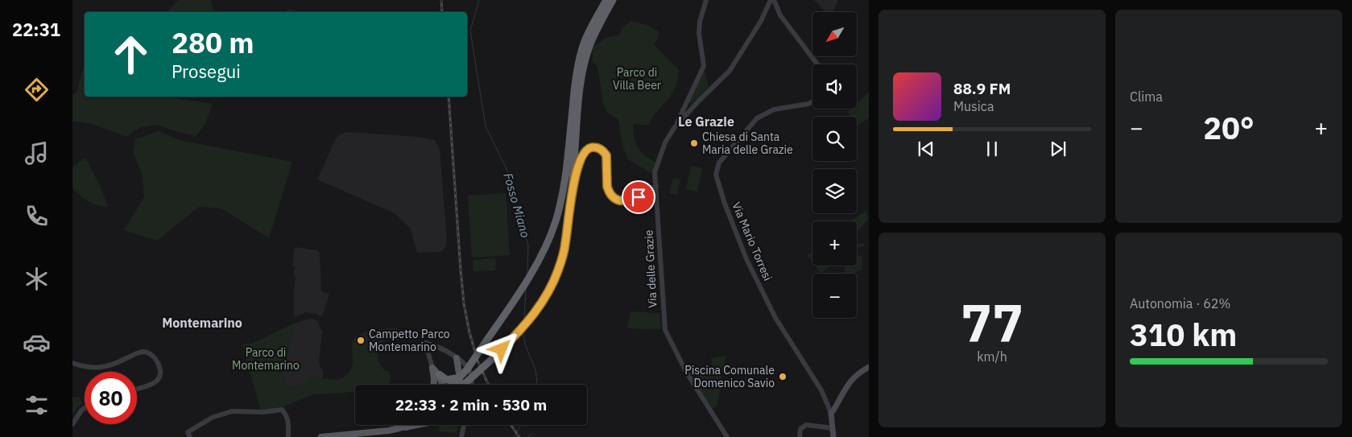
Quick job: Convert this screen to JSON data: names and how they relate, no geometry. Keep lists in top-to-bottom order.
{
  "streets": {
    "main road": ["Via Mario Torresi"],
    "street": ["Via delle Grazie"]
  },
  "districts": ["Le Grazie", "Montemarino"],
  "water": ["Fosso Miano"],
  "parks": ["Parco di Villa Beer", "Parco di Montemarino"],
  "places": ["Chiesa di Santa Maria delle Grazie", "Campetto Parco Montemarino", "Piscina Comunale Domenico Savio"],
  "north": "bottom left",
  "page": {
    "tabs": "22:31",
    "tile": [
      "Clima",
      ["77", "km/h"],
      ["Autonomia · 62%", "310 km"]
    ],
    "map_buttons": ["+", "−"],
    "turn": ["280 m", "Prosegui"],
    "song": ["88.9 FM", "Musica"],
    "heat": ["−", "20°", "+"],
    "limit": "80",
    "trip": "22:33 · 2 min · 530 m"
  }
}
